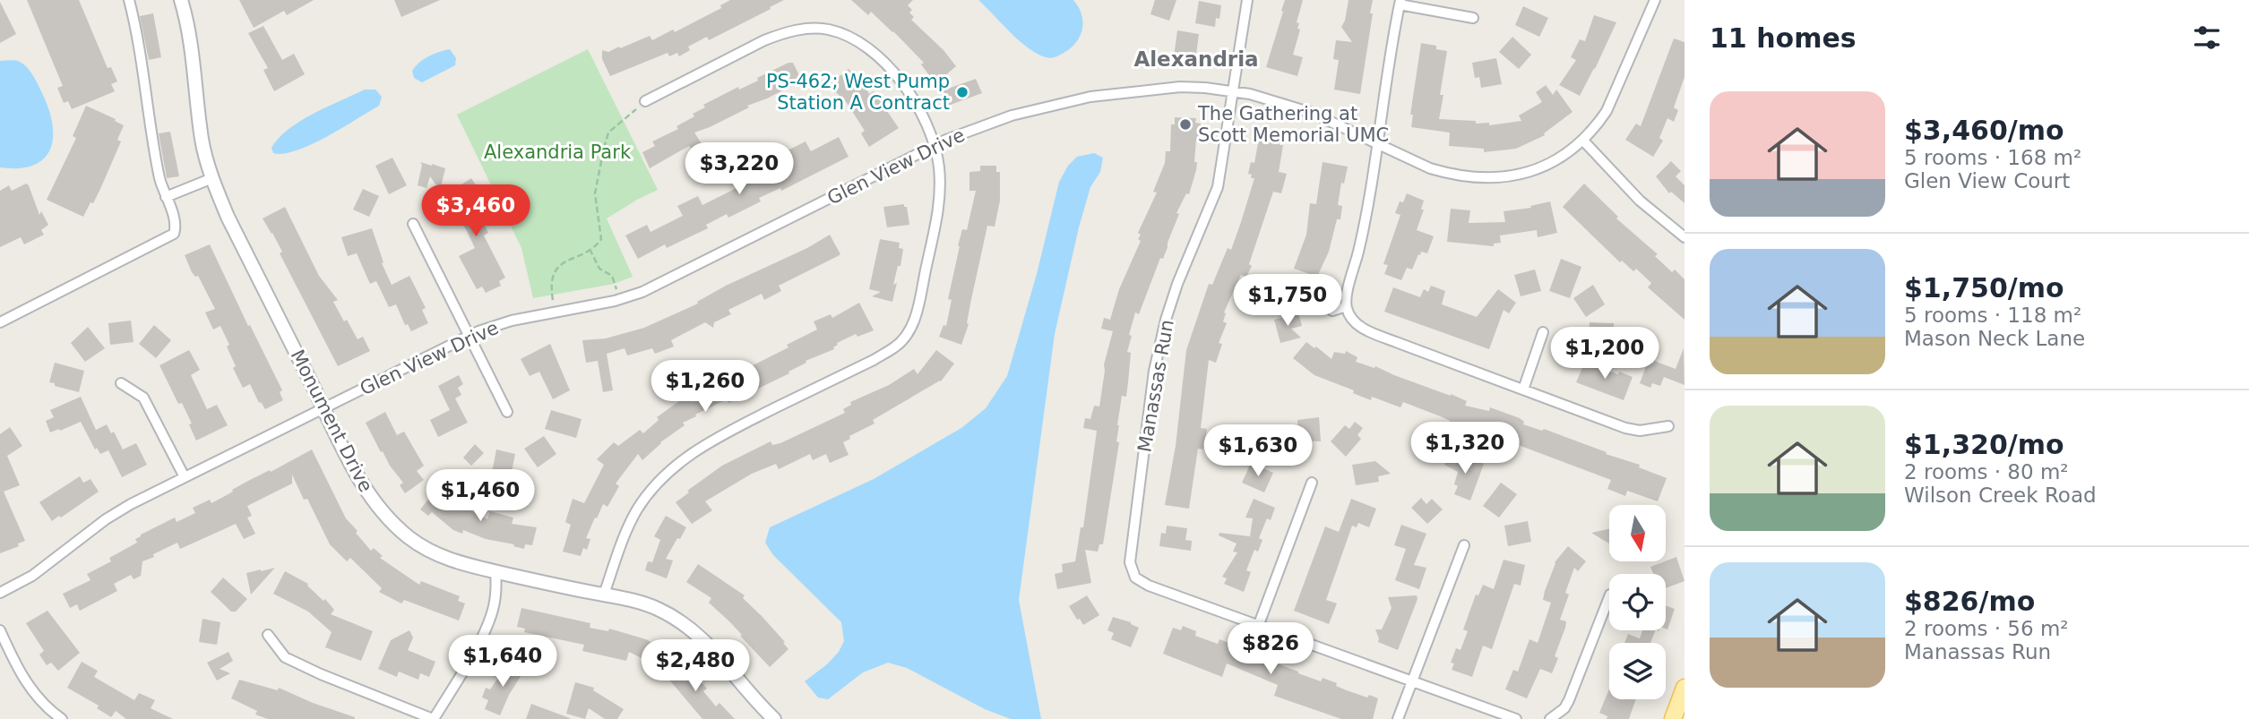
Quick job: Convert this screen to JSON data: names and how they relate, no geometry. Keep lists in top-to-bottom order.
{
  "streets": {
    "street": ["Glen View Drive", "Manassas Run", "Monument Drive"]
  },
  "crossings": [
    ["Glen View Drive", "Manassas Run"],
    ["Glen View Drive", "Monument Drive"]
  ],
  "districts": ["Alexandria"],
  "parks": ["Alexandria Park"],
  "places": ["PS-462; West Pump Station A Contract", "The Gathering at Scott Memorial UMC"],
  "north": "bottom",
  "page": {
    "heading": "11 homes",
    "list": [
      {
        "name": "$3,460/mo",
        "note": "5 rooms · 168 m² · Glen View Court"
      },
      {
        "name": "$1,750/mo",
        "note": "5 rooms · 118 m² · Mason Neck Lane"
      },
      {
        "name": "$1,320/mo",
        "note": "2 rooms · 80 m² · Wilson Creek Road"
      },
      {
        "name": "$826/mo",
        "note": "2 rooms · 56 m² · Manassas Run"
      }
    ],
    "price": [
      "$3,220",
      "$3,460",
      "$1,750",
      "$1,200",
      "$1,260",
      "$1,320",
      "$1,630",
      "$1,460",
      "$826",
      "$1,640",
      "$2,480"
    ]
  }
}
